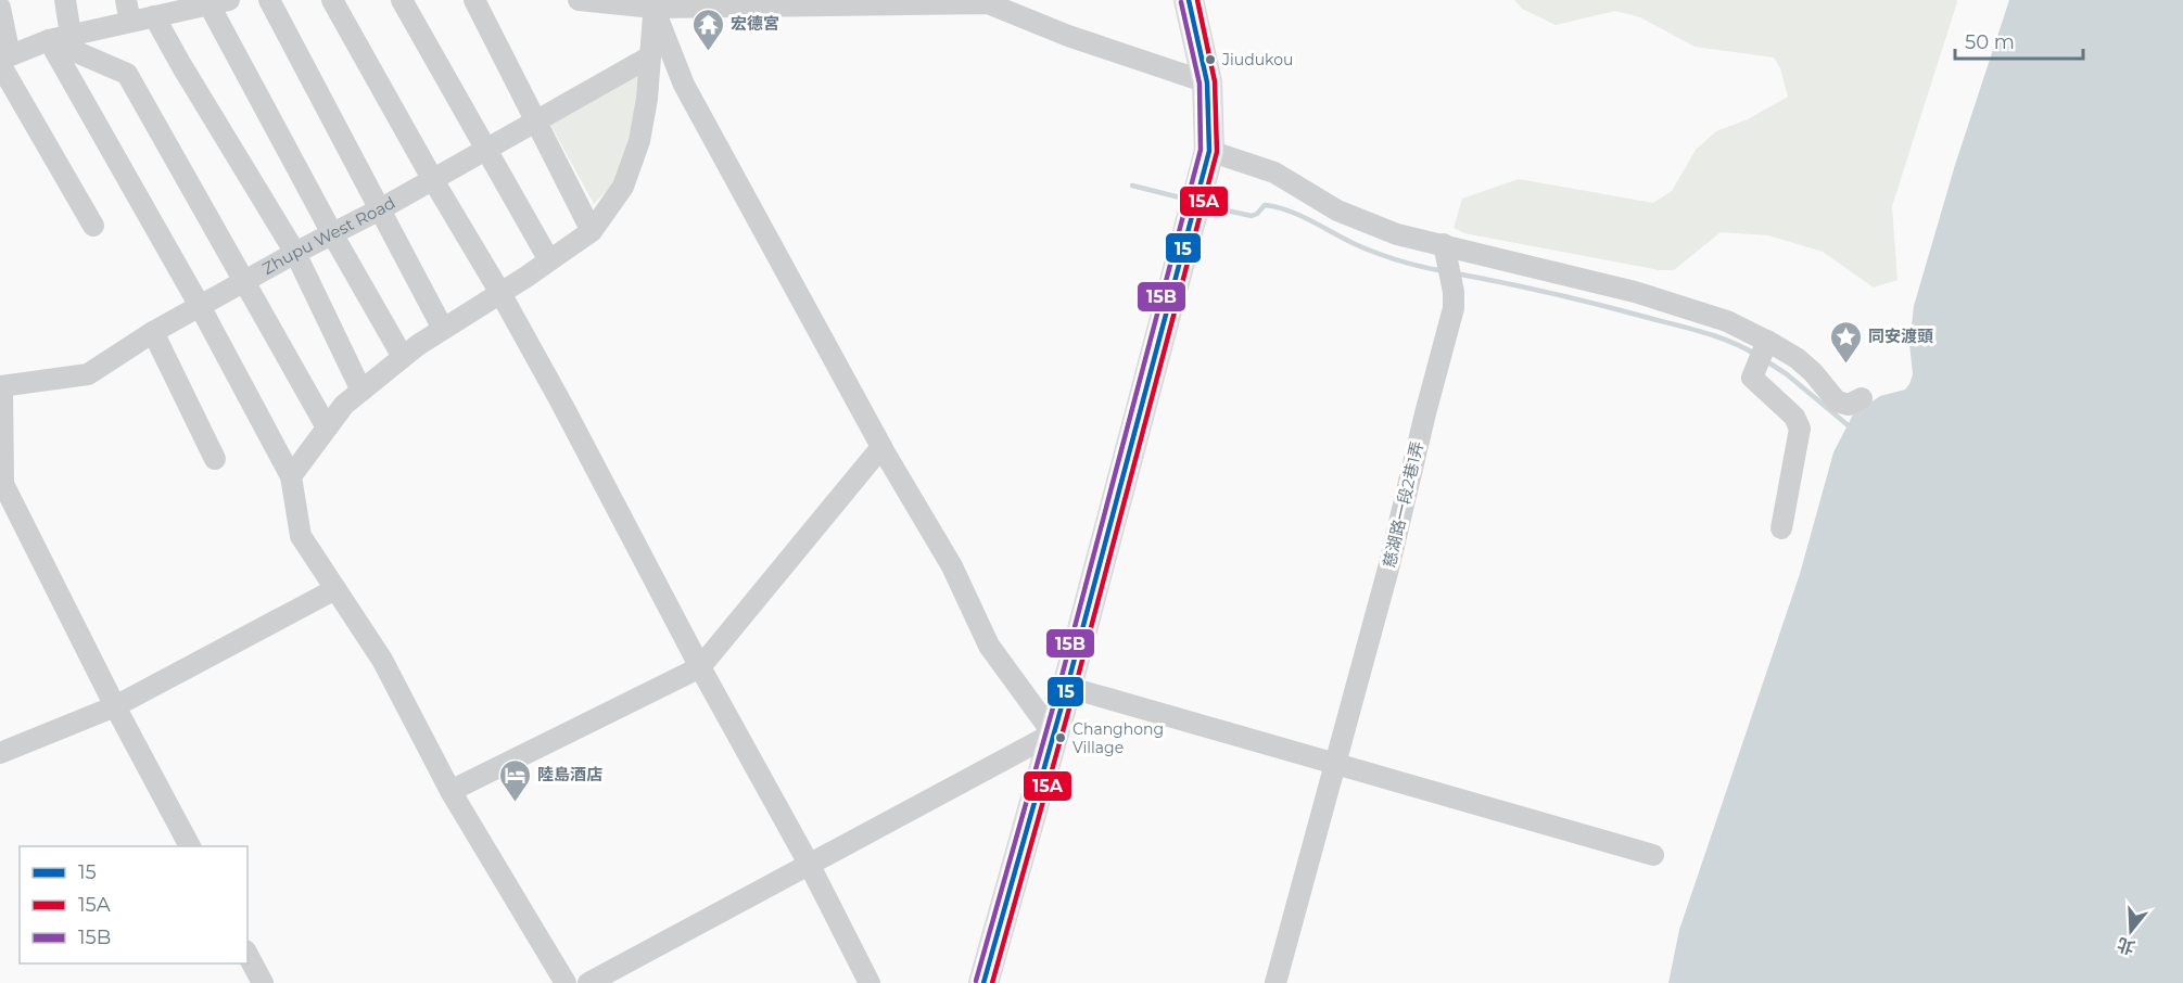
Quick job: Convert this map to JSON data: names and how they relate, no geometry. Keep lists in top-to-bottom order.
{
  "streets": {
    "street": ["Zhupu West Road", "慈湖路一段2巷1弄"]
  },
  "places": {
    "temple": ["宏德宮"],
    "other": ["Jiudukou", "Changhong Village"],
    "place": ["同安渡頭"],
    "hotel": ["陸島酒店"]
  },
  "lines": ["transit line 15", "transit line 15A", "transit line 15B"],
  "legend": ["15", "15A", "15B"],
  "scale_bar": "50 m",
  "north": "bottom"
}
